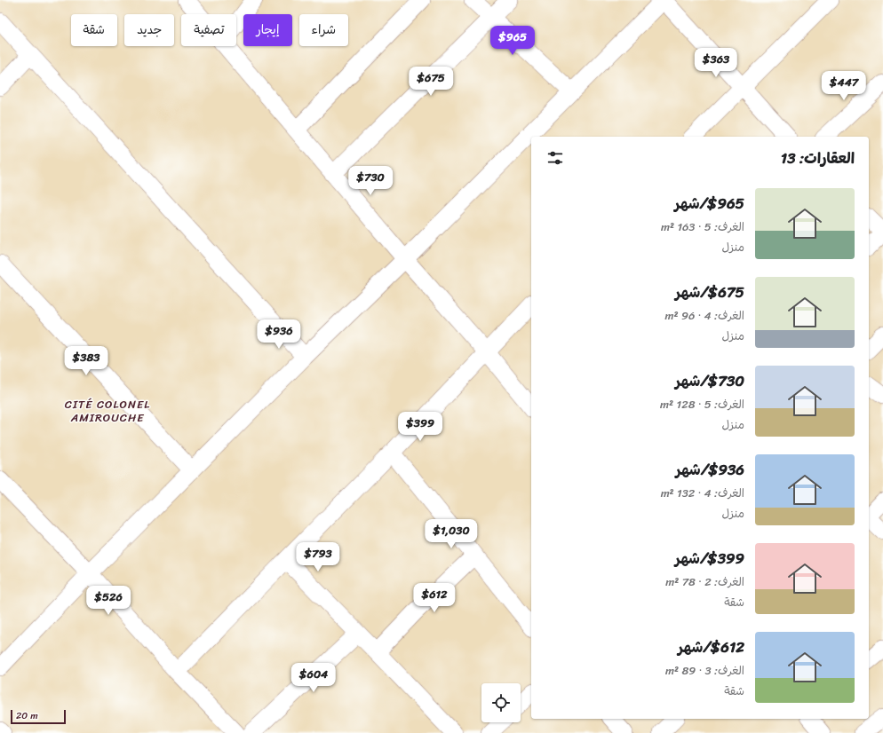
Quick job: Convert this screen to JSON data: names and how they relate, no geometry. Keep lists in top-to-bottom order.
{
  "districts": ["CITÉ COLONEL AMIROUCHE"],
  "scale_bar": "20 m",
  "page": {
    "chip": [
      "شراء",
      "إيجار",
      "تصفية",
      "جديد",
      "شقة"
    ],
    "price": [
      "$965",
      "$363",
      "$675",
      "$447",
      "$730",
      "$936",
      "$383",
      "$399",
      "$1,030",
      "$793",
      "$612",
      "$526",
      "$604"
    ],
    "heading": "العقارات: 13",
    "list": [
      {
        "name": "$965/شهر",
        "note": "الغرف: 5 · 163 m² · منزل"
      },
      {
        "name": "$675/شهر",
        "note": "الغرف: 4 · 96 m² · منزل"
      },
      {
        "name": "$730/شهر",
        "note": "الغرف: 5 · 128 m² · منزل"
      },
      {
        "name": "$936/شهر",
        "note": "الغرف: 4 · 132 m² · منزل"
      },
      {
        "name": "$399/شهر",
        "note": "الغرف: 2 · 78 m² · شقة"
      },
      {
        "name": "$612/شهر",
        "note": "الغرف: 3 · 89 m² · شقة"
      }
    ],
    "scale": "20 m"
  }
}
